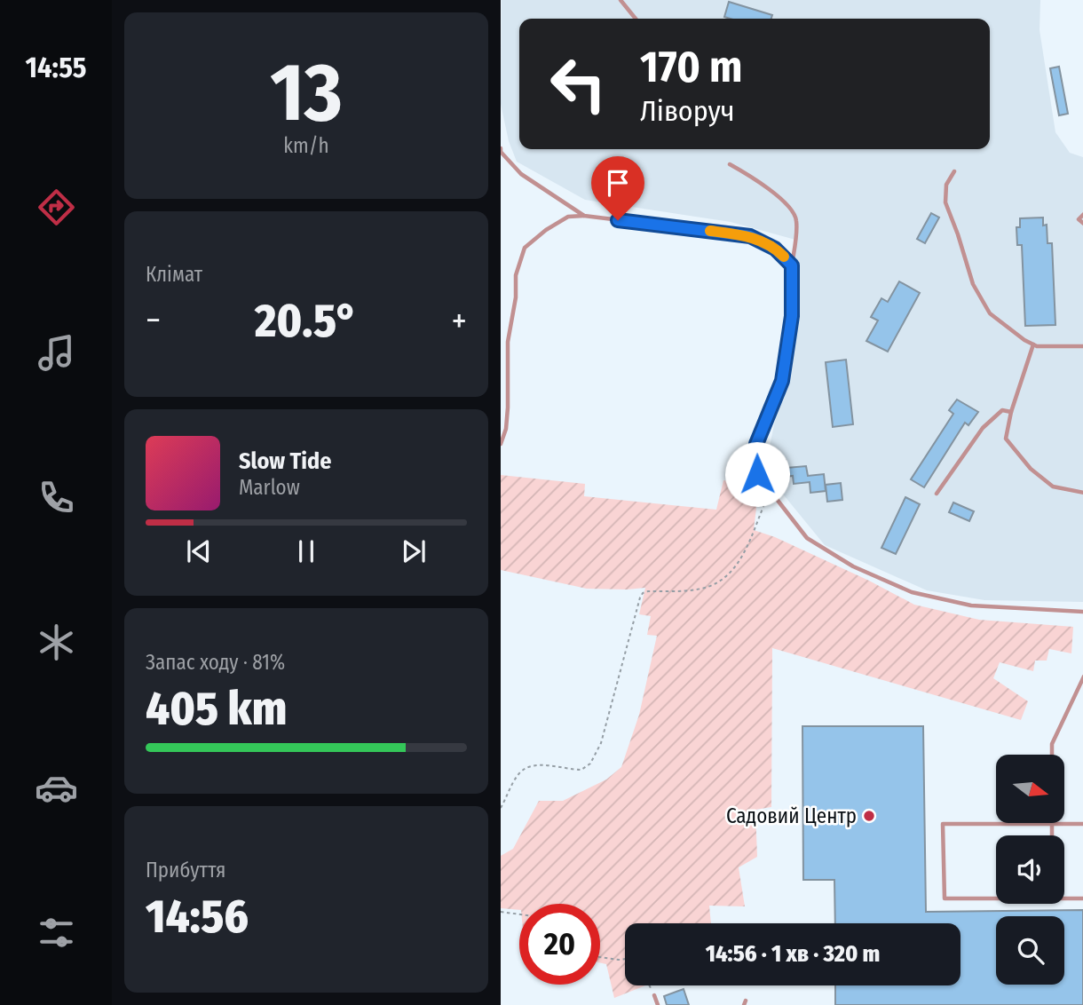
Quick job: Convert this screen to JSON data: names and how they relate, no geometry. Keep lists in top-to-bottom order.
{
  "places": ["Садовий Центр"],
  "north": "right",
  "page": {
    "tabs": "14:55",
    "tile": [
      ["13", "km/h"],
      "Клімат",
      ["Запас ходу · 81%", "405 km"],
      ["Прибуття", "14:56"]
    ],
    "turn": ["170 m", "Ліворуч"],
    "heat": ["−", "20.5°", "+"],
    "song": ["Slow Tide", "Marlow"],
    "limit": "20",
    "trip": "14:56 · 1 хв · 320 m"
  }
}
